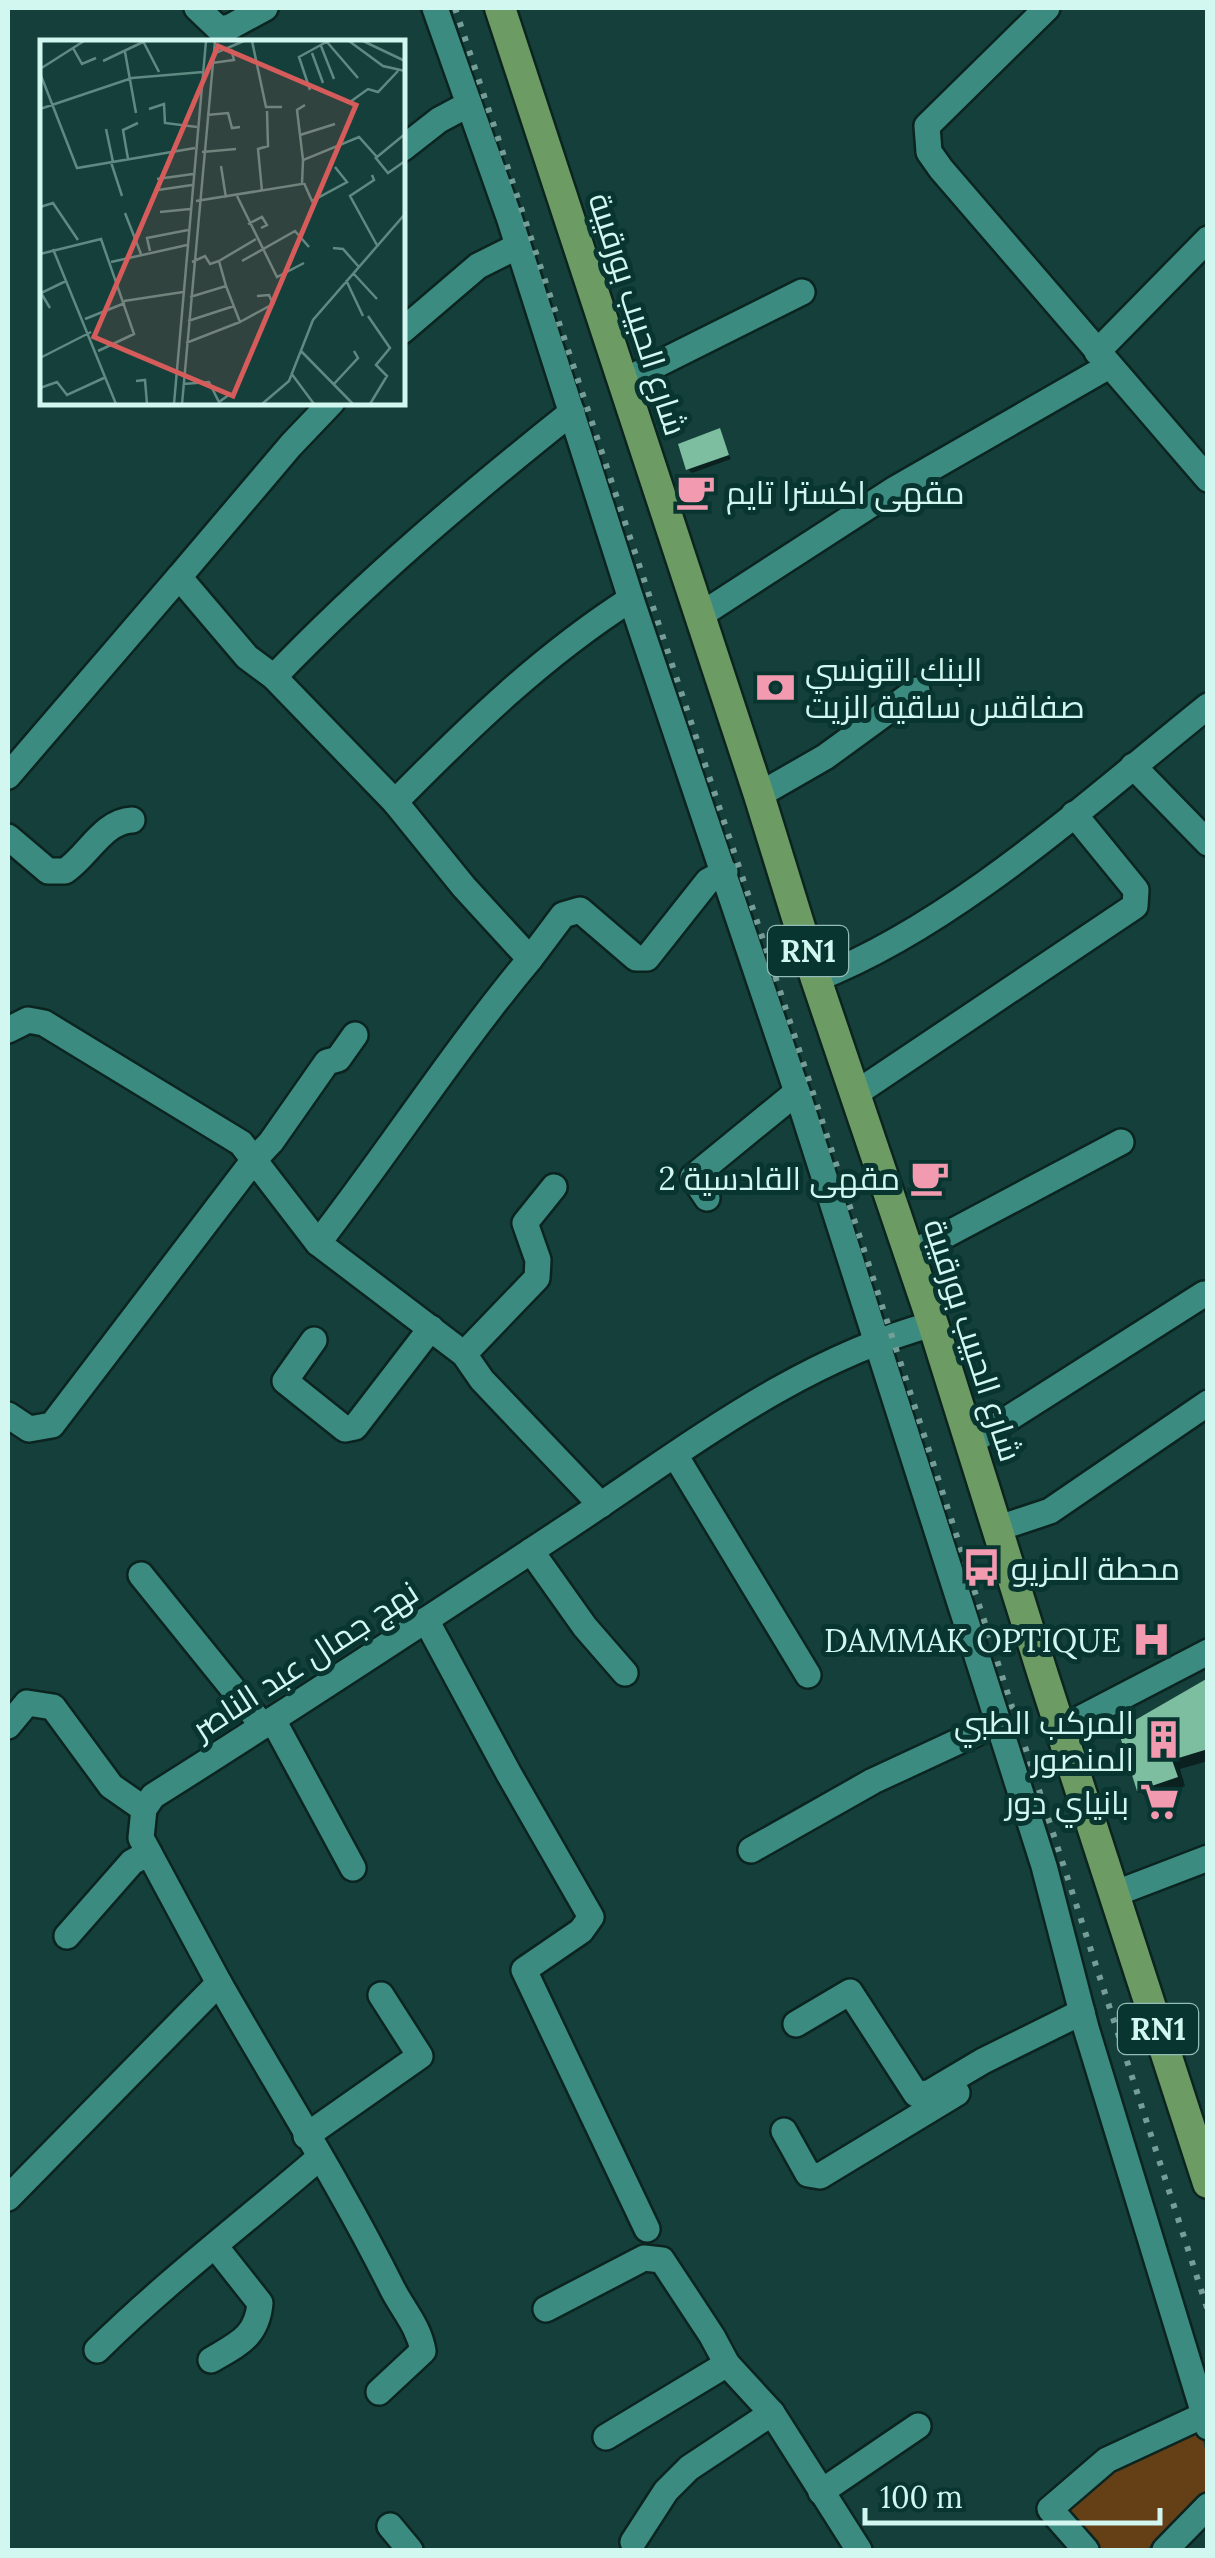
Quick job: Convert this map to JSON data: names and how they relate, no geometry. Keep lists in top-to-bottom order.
{
  "streets": {
    "main road": ["شارع الحبيب بورقيبة", "RN1"],
    "street": ["نهج جمال عبد الناصر"]
  },
  "crossings": [
    ["شارع الحبيب بورقيبة", "نهج جمال عبد الناصر"]
  ],
  "places": {
    "cafe": ["مقهى اكسترا تايم", "مقهى القادسية 2"],
    "bank": ["البنك التونسي صفاقس ساقية الزيت"],
    "bus stop": ["محطة المزيو"],
    "hospital": ["DAMMAK OPTIQUE"],
    "building": ["المركب الطبي المنصور"],
    "supermarket": ["بانياي دور"]
  },
  "scale_bar": "100 m"
}
